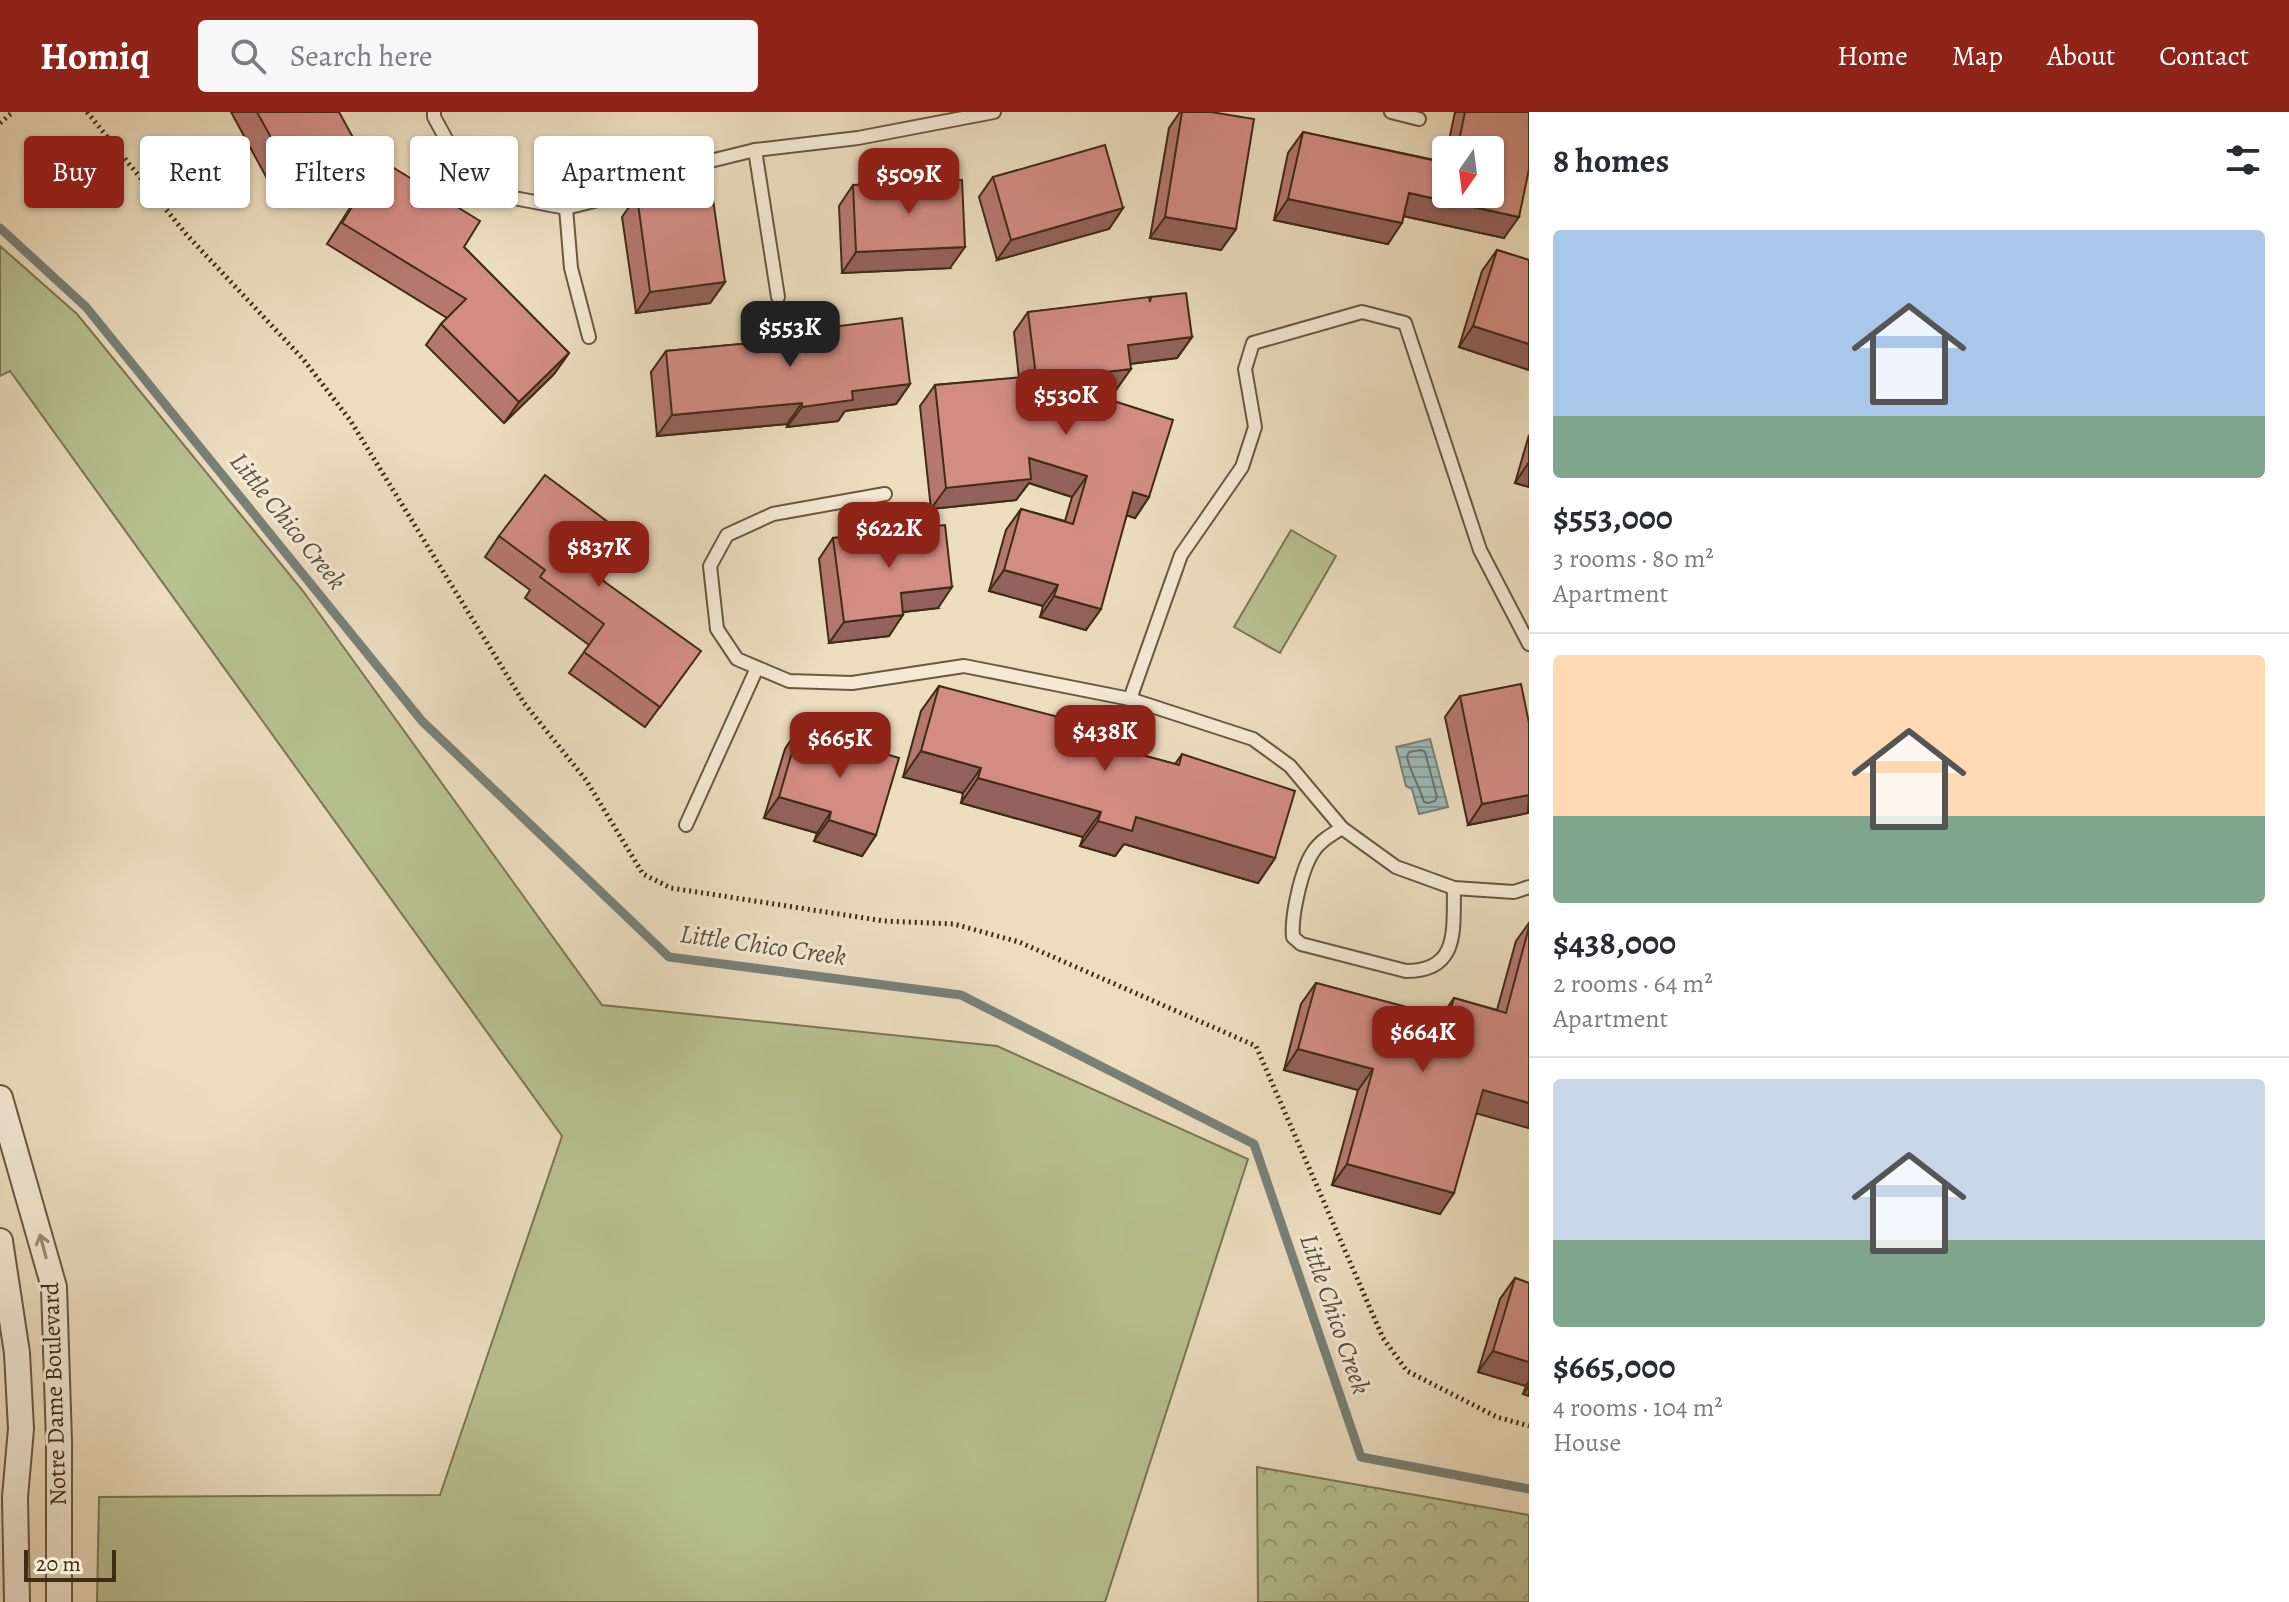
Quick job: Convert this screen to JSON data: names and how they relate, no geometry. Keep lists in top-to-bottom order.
{
  "streets": {
    "street": ["Notre Dame Boulevard"]
  },
  "water": ["Little Chico Creek"],
  "scale_bar": "20 m",
  "north": "bottom",
  "page": {
    "header": "Homiq",
    "search": "Search here",
    "nav": [
      "Home",
      "Map",
      "About",
      "Contact"
    ],
    "heading": "8 homes",
    "chip": [
      "Buy",
      "Rent",
      "Filters",
      "New",
      "Apartment"
    ],
    "price": [
      "$509K",
      "$553K",
      "$530K",
      "$622K",
      "$837K",
      "$438K",
      "$665K",
      "$664K"
    ],
    "list": [
      {
        "name": "$553,000",
        "note": "3 rooms · 80 m² · Apartment"
      },
      {
        "name": "$438,000",
        "note": "2 rooms · 64 m² · Apartment"
      },
      {
        "name": "$665,000",
        "note": "4 rooms · 104 m² · House"
      }
    ],
    "scale": "20 m"
  }
}
